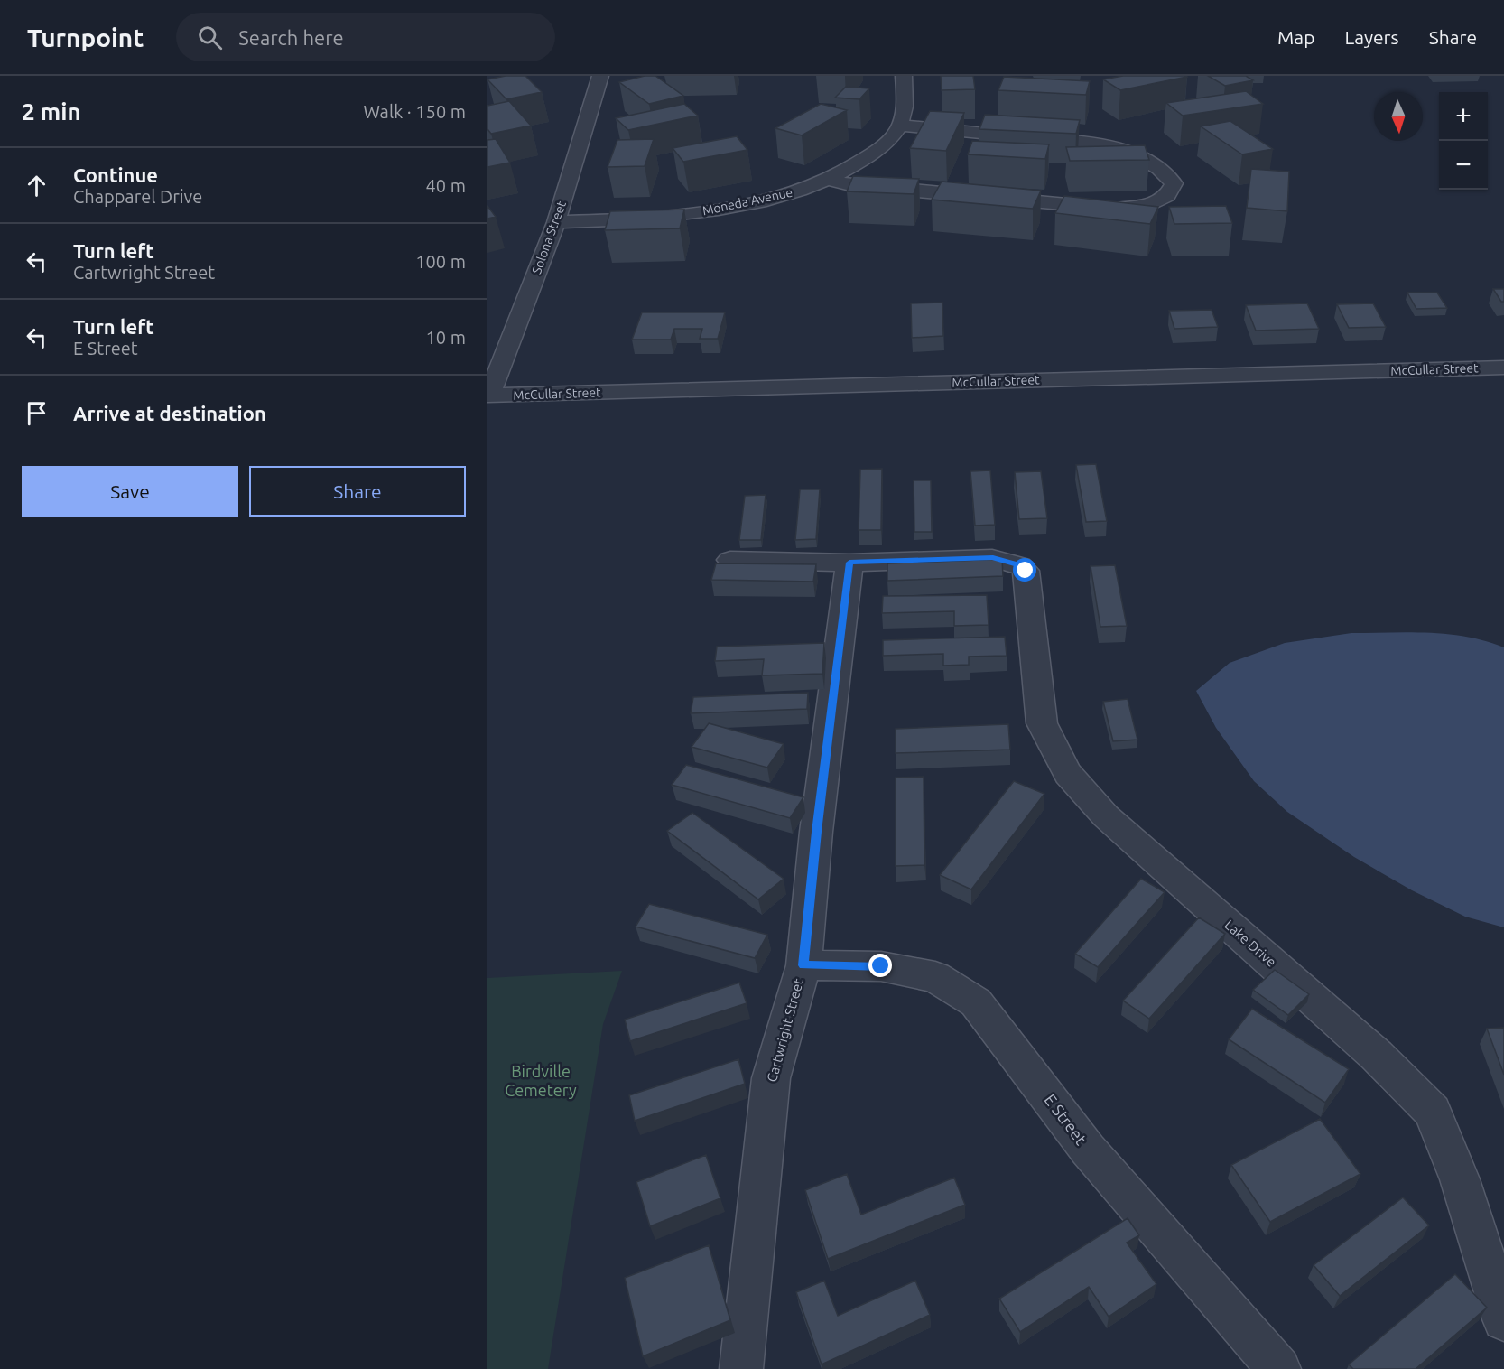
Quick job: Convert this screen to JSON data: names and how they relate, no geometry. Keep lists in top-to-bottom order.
{
  "streets": {
    "street": [
      "Moneda Avenue",
      "Solona Street",
      "McCullar Street",
      "Lake Drive",
      "Cartwright Street",
      "E Street"
    ]
  },
  "crossings": [
    ["Moneda Avenue", "Solona Street"],
    ["Solona Street", "McCullar Street"],
    ["Lake Drive", "Cartwright Street"],
    ["Cartwright Street", "E Street"]
  ],
  "parks": ["Birdville Cemetery"],
  "north": "bottom",
  "page": {
    "header": "Turnpoint",
    "search": "Search here",
    "nav": ["Map", "Layers", "Share"],
    "heading": ["2 min", "Walk · 150 m"],
    "map_buttons": ["+", "−"],
    "list": [
      ["Continue", "Chapparel Drive", "40 m"],
      ["Turn left", "Cartwright Street", "100 m"],
      ["Turn left", "E Street", "10 m"],
      "Arrive at destination"
    ],
    "buttons": ["Save", "Share"]
  }
}
